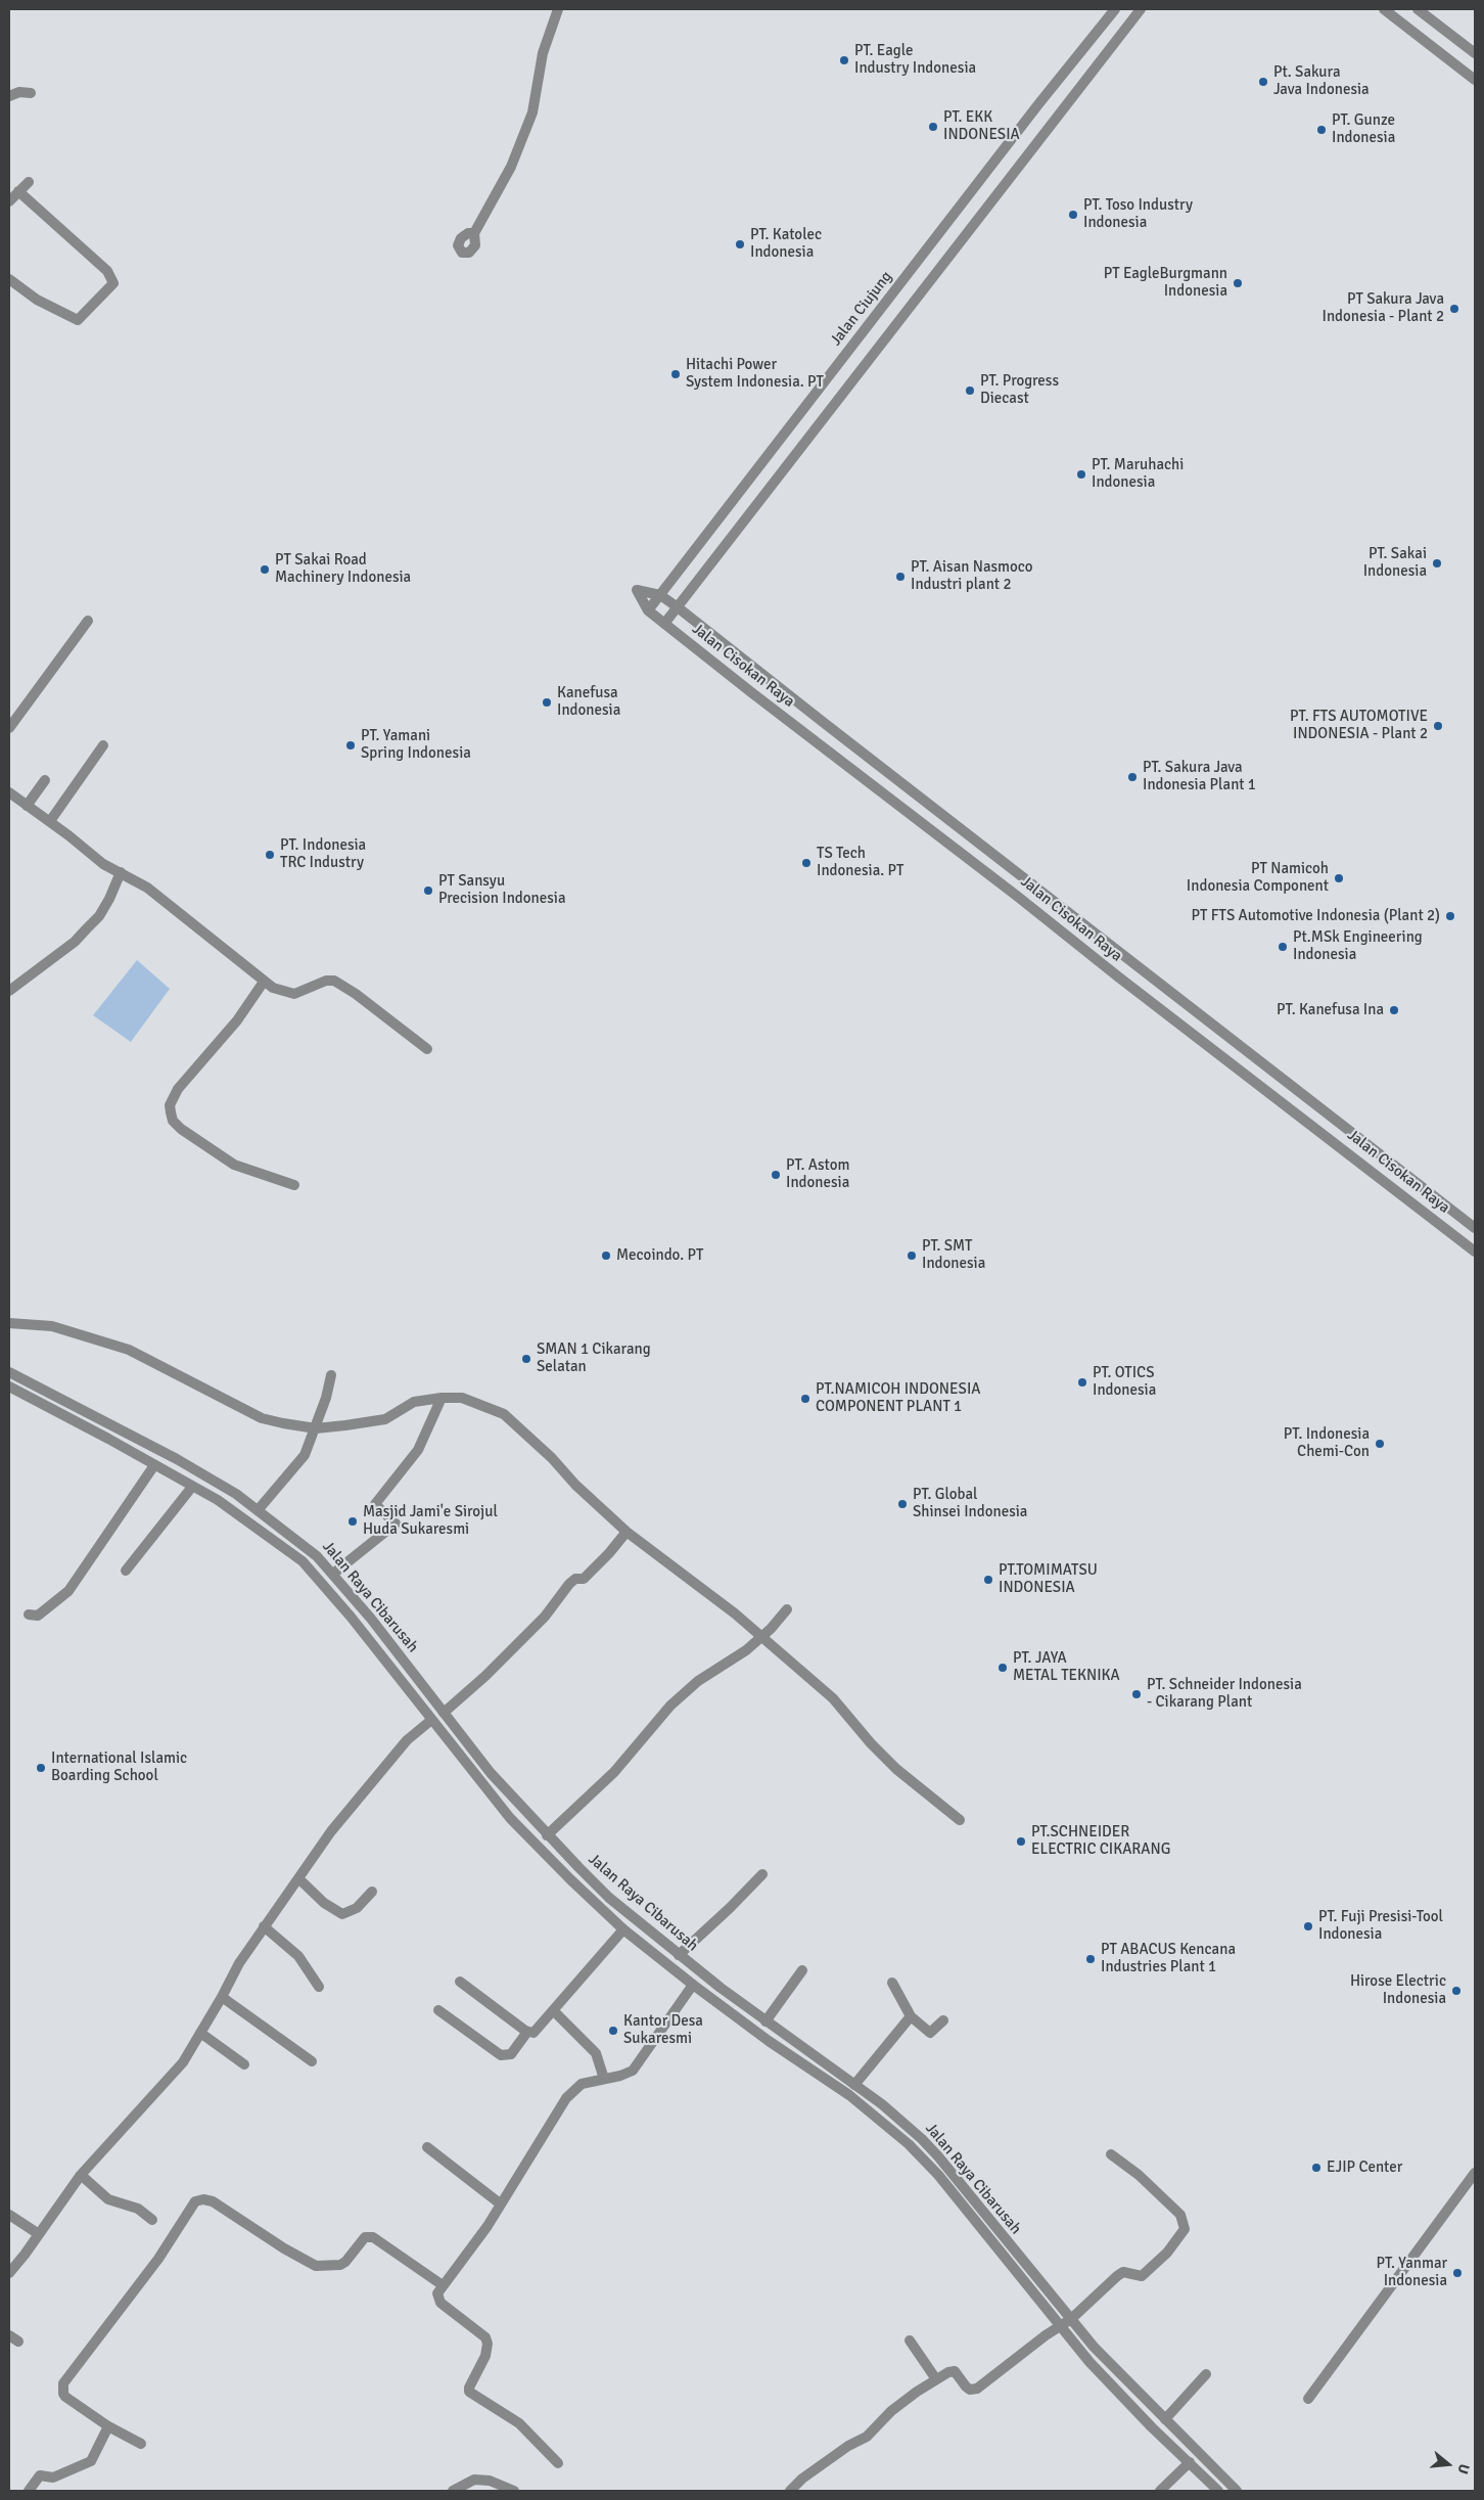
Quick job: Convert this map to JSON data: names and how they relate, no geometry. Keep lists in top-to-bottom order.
{
  "streets": {
    "street": ["Jalan Ciujung", "Jalan Cisokan Raya", "Jalan Raya Cibarusah"]
  },
  "crossings": [
    ["Jalan Ciujung", "Jalan Cisokan Raya"]
  ],
  "places": [
    "PT. Eagle Industry Indonesia",
    "Pt. Sakura Java Indonesia",
    "PT. EKK INDONESIA",
    "PT. Gunze Indonesia",
    "PT. Toso Industry Indonesia",
    "PT. Katolec Indonesia",
    "PT EagleBurgmann Indonesia",
    "PT Sakura Java Indonesia - Plant 2",
    "Hitachi Power System Indonesia. PT",
    "PT. Progress Diecast",
    "PT. Maruhachi Indonesia",
    "PT. Sakai Indonesia",
    "PT Sakai Road Machinery Indonesia",
    "PT. Aisan Nasmoco Industri plant 2",
    "Kanefusa Indonesia",
    "PT. FTS AUTOMOTIVE INDONESIA - Plant 2",
    "PT. Yamani Spring Indonesia",
    "PT. Sakura Java Indonesia Plant 1",
    "PT. Indonesia TRC Industry",
    "TS Tech Indonesia. PT",
    "PT Namicoh Indonesia Component",
    "PT Sansyu Precision Indonesia",
    "PT FTS Automotive Indonesia (Plant 2)",
    "Pt.MSk Engineering Indonesia",
    "PT. Kanefusa Ina",
    "PT. Astom Indonesia",
    "Mecoindo. PT",
    "PT. SMT Indonesia",
    "SMAN 1 Cikarang Selatan",
    "PT. OTICS Indonesia",
    "PT.NAMICOH INDONESIA COMPONENT PLANT 1",
    "PT. Indonesia Chemi-Con",
    "PT. Global Shinsei Indonesia",
    "Masjid Jami'e Sirojul Huda Sukaresmi",
    "PT.TOMIMATSU INDONESIA",
    "PT. JAYA METAL TEKNIKA",
    "PT. Schneider Indonesia - Cikarang Plant",
    "International Islamic Boarding School",
    "PT.SCHNEIDER ELECTRIC CIKARANG",
    "PT. Fuji Presisi-Tool Indonesia",
    "PT ABACUS Kencana Industries Plant 1",
    "Hirose Electric Indonesia",
    "Kantor Desa Sukaresmi",
    "EJIP Center",
    "PT. Yanmar Indonesia"
  ],
  "north": "right"
}
